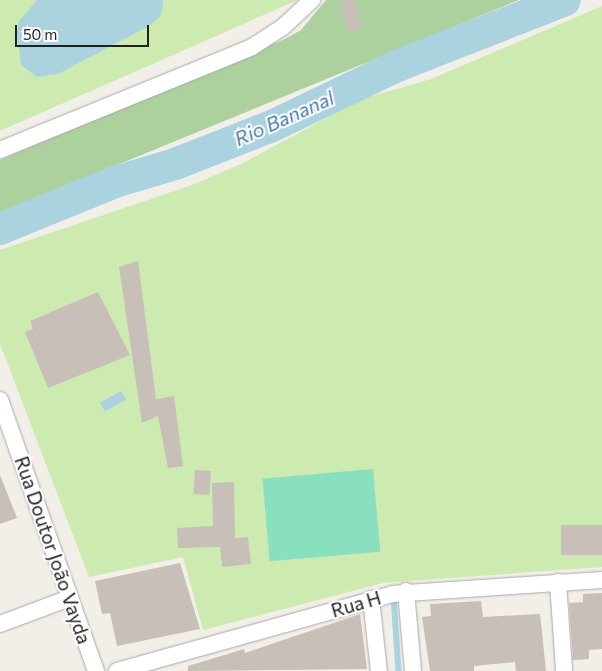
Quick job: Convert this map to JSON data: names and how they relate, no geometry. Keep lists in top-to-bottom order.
{
  "streets": {
    "street": ["Rua Doutor João Vayda", "Rua H"]
  },
  "water": ["Rio Bananal"],
  "scale_bar": "50 m"
}
